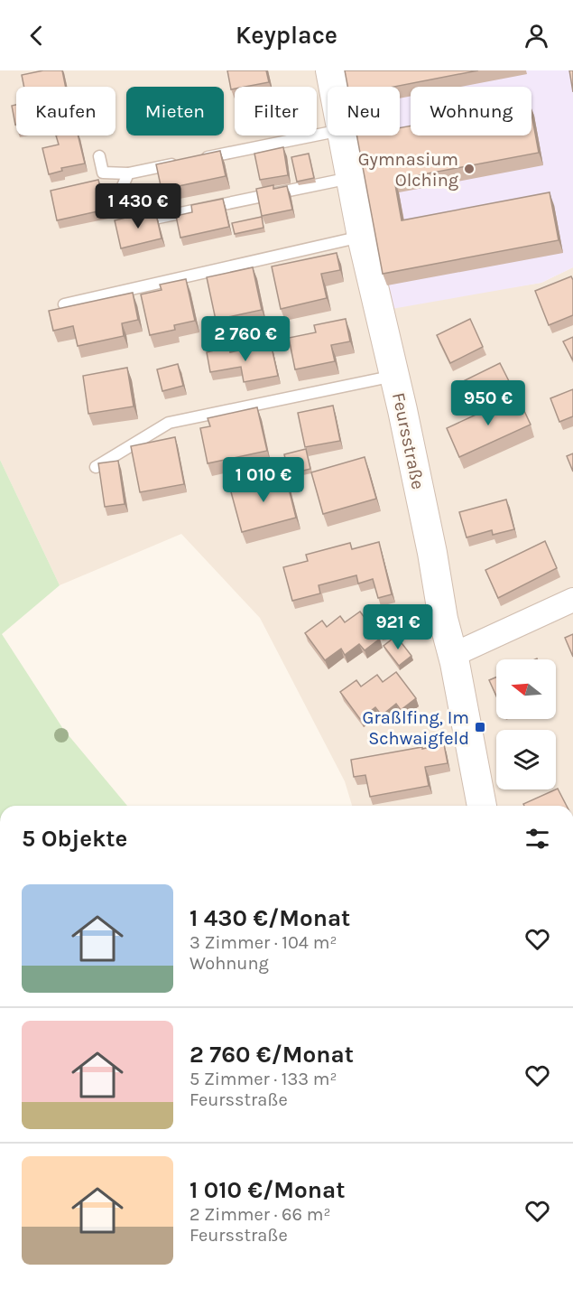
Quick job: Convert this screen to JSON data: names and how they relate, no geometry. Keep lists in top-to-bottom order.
{
  "streets": {
    "street": ["Feursstraße"]
  },
  "places": {
    "other": ["Gymnasium Olching"],
    "transit": ["Graßlfing, Im Schwaigfeld"]
  },
  "north": "left",
  "page": {
    "header": "Keyplace",
    "chip": [
      "Kaufen",
      "Mieten",
      "Filter",
      "Neu",
      "Wohnung"
    ],
    "price": [
      "1 430 €",
      "2 760 €",
      "950 €",
      "1 010 €",
      "921 €"
    ],
    "heading": "5 Objekte",
    "list": [
      {
        "name": "1 430 €/Monat",
        "note": "3 Zimmer · 104 m² · Wohnung"
      },
      {
        "name": "2 760 €/Monat",
        "note": "5 Zimmer · 133 m² · Feursstraße"
      },
      {
        "name": "1 010 €/Monat",
        "note": "2 Zimmer · 66 m² · Feursstraße"
      }
    ]
  }
}
